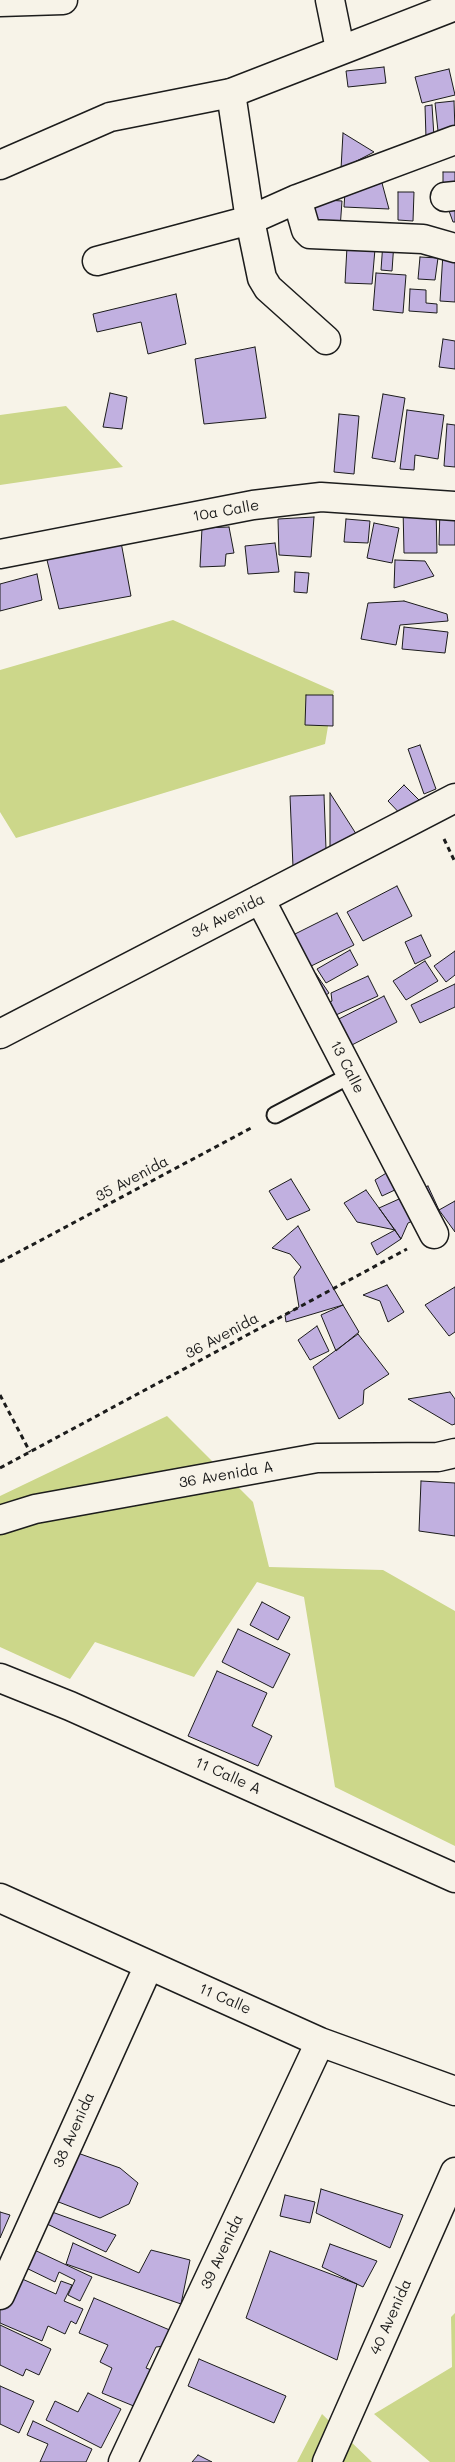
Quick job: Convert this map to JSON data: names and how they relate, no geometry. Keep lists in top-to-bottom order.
{
  "streets": {
    "street": [
      "10a Calle",
      "34 Avenida",
      "13 Calle",
      "36 Avenida A",
      "11 Calle A",
      "11 Calle",
      "38 Avenida",
      "39 Avenida",
      "40 Avenida"
    ],
    "path": ["35 Avenida", "36 Avenida"]
  },
  "crossings": [
    ["34 Avenida", "13 Calle"],
    ["13 Calle", "36 Avenida"],
    ["11 Calle", "38 Avenida"],
    ["11 Calle", "39 Avenida"]
  ]
}
